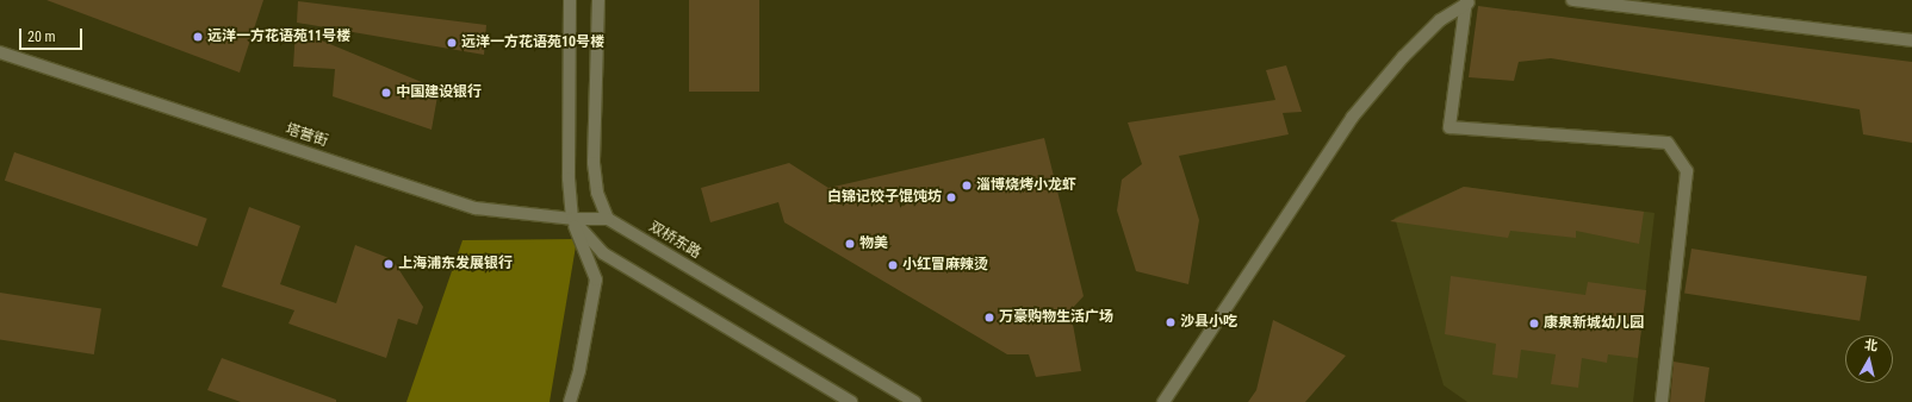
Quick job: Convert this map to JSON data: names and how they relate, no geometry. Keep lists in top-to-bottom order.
{
  "streets": {
    "street": ["塔营街", "双桥东路"]
  },
  "crossings": [
    ["塔营街", "双桥东路"]
  ],
  "places": [
    "远洋一方花语苑11号楼",
    "远洋一方花语苑10号楼",
    "中国建设银行",
    "淄博烧烤小龙虾",
    "白锦记饺子馄饨坊",
    "物美",
    "上海浦东发展银行",
    "小红冒麻辣烫",
    "万豪购物生活广场",
    "沙县小吃",
    "康泉新城幼儿园"
  ],
  "scale_bar": "20 m",
  "north": "top"
}
